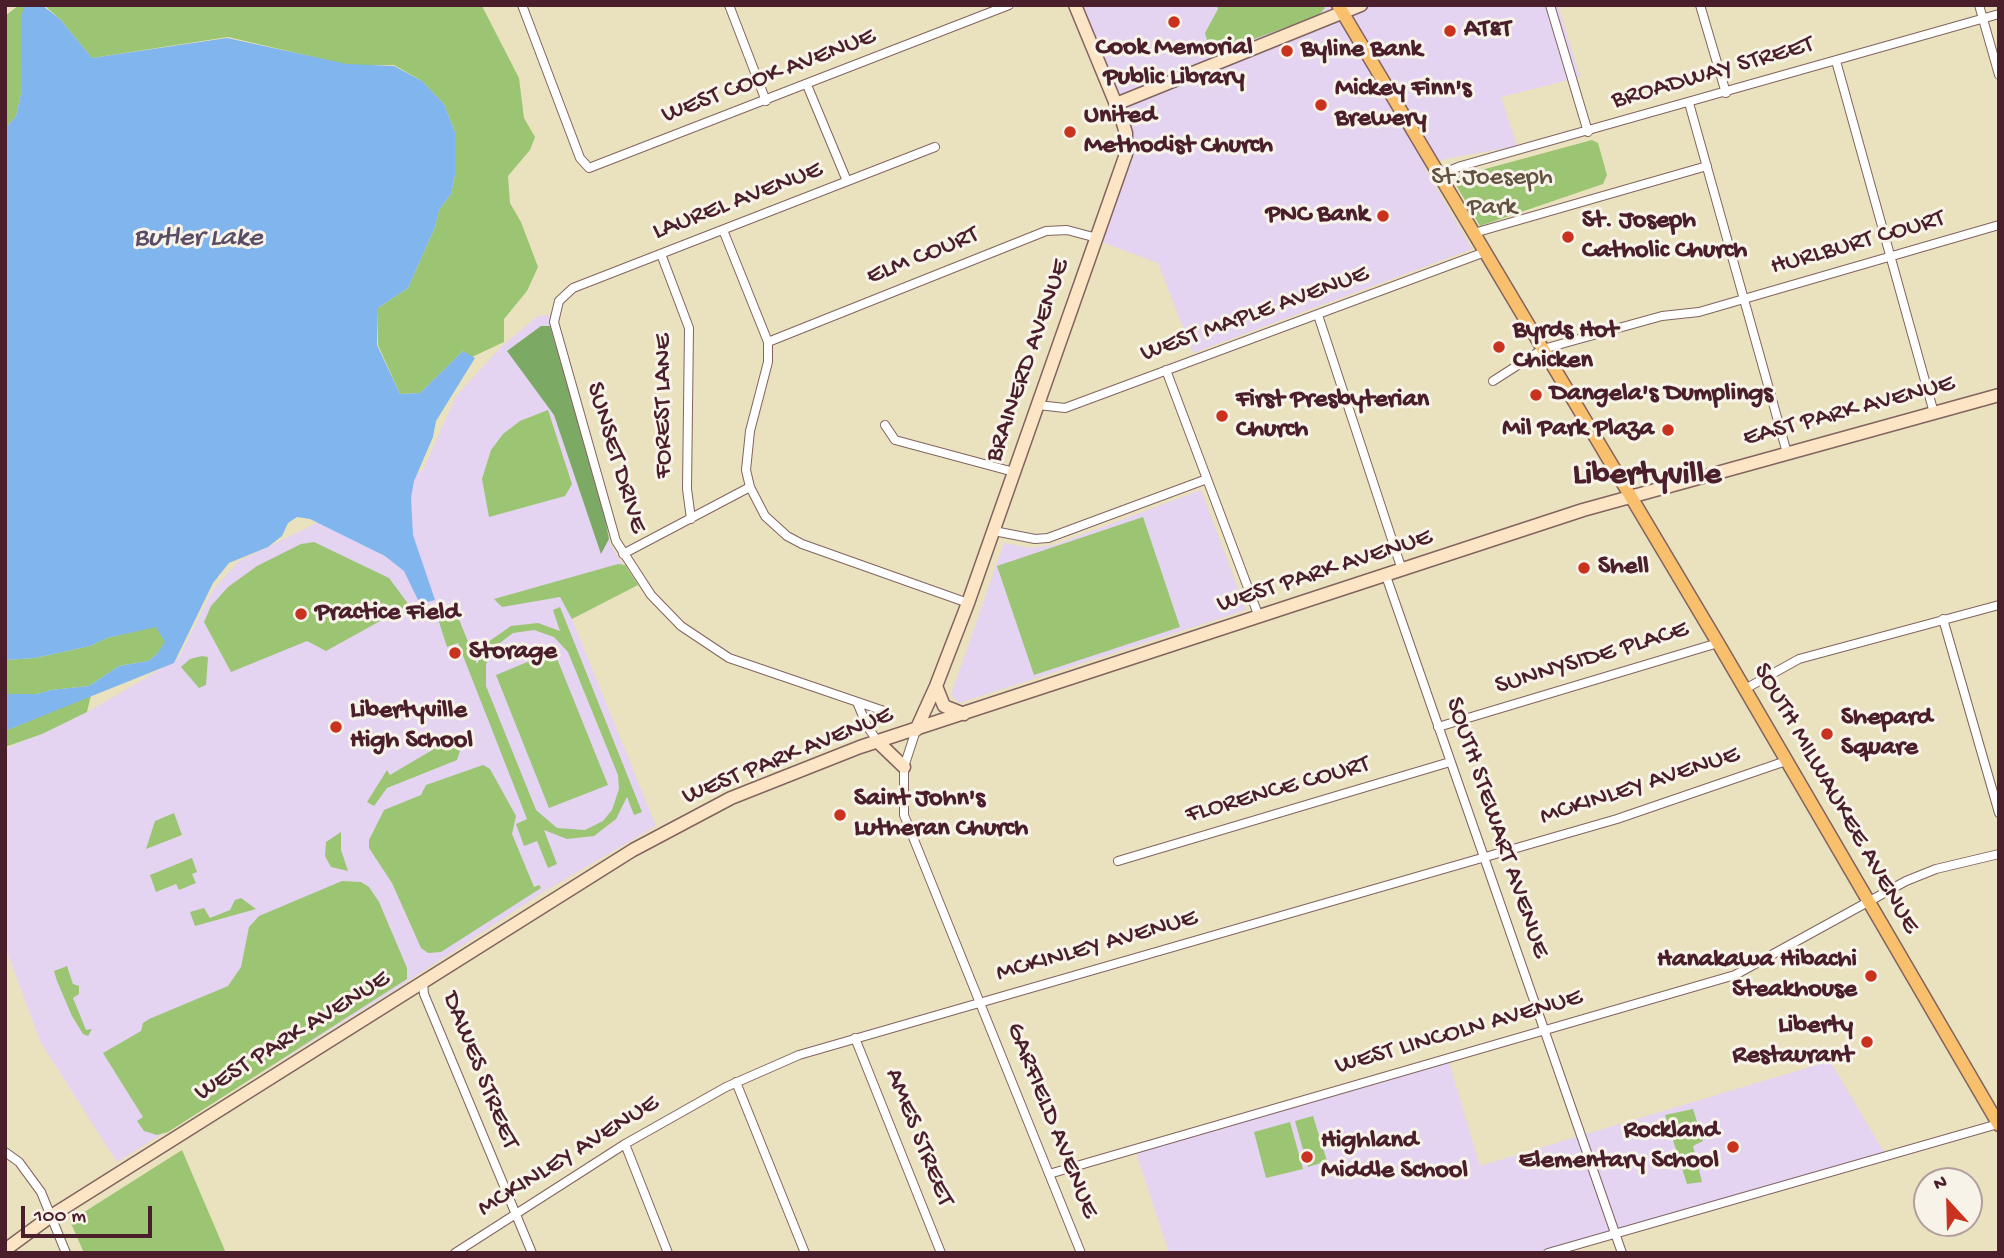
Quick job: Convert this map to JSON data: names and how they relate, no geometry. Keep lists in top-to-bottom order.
{
  "streets": {
    "main road": [
      "BRAINERD AVENUE",
      "EAST PARK AVENUE",
      "WEST PARK AVENUE",
      "SOUTH MILWAUKEE AVENUE"
    ],
    "street": [
      "BROADWAY STREET",
      "WEST COOK AVENUE",
      "LAUREL AVENUE",
      "HURLBURT COURT",
      "ELM COURT",
      "WEST MAPLE AVENUE",
      "FOREST LANE",
      "SUNSET DRIVE",
      "SUNNYSIDE PLACE",
      "MCKINLEY AVENUE",
      "FLORENCE COURT",
      "SOUTH STEWART AVENUE",
      "WEST LINCOLN AVENUE",
      "DAWES STREET",
      "GARFIELD AVENUE",
      "AMES STREET"
    ]
  },
  "crossings": [
    ["BROADWAY STREET", "SOUTH MILWAUKEE AVENUE"],
    ["LAUREL AVENUE", "FOREST LANE"],
    ["LAUREL AVENUE", "SUNSET DRIVE"],
    ["HURLBURT COURT", "SOUTH MILWAUKEE AVENUE"],
    ["ELM COURT", "BRAINERD AVENUE"],
    ["WEST MAPLE AVENUE", "BRAINERD AVENUE"],
    ["WEST MAPLE AVENUE", "SOUTH MILWAUKEE AVENUE"],
    ["BRAINERD AVENUE", "WEST PARK AVENUE"],
    ["BRAINERD AVENUE", "GARFIELD AVENUE"],
    ["EAST PARK AVENUE", "WEST PARK AVENUE"],
    ["EAST PARK AVENUE", "SOUTH MILWAUKEE AVENUE"],
    ["WEST PARK AVENUE", "SOUTH MILWAUKEE AVENUE"],
    ["WEST PARK AVENUE", "SOUTH STEWART AVENUE"],
    ["WEST PARK AVENUE", "DAWES STREET"],
    ["WEST PARK AVENUE", "GARFIELD AVENUE"],
    ["SUNNYSIDE PLACE", "SOUTH MILWAUKEE AVENUE"],
    ["SUNNYSIDE PLACE", "SOUTH STEWART AVENUE"],
    ["MCKINLEY AVENUE", "SOUTH MILWAUKEE AVENUE"],
    ["MCKINLEY AVENUE", "SOUTH STEWART AVENUE"],
    ["MCKINLEY AVENUE", "DAWES STREET"],
    ["MCKINLEY AVENUE", "GARFIELD AVENUE"],
    ["MCKINLEY AVENUE", "AMES STREET"],
    ["FLORENCE COURT", "SOUTH STEWART AVENUE"],
    ["SOUTH MILWAUKEE AVENUE", "WEST LINCOLN AVENUE"],
    ["SOUTH STEWART AVENUE", "WEST LINCOLN AVENUE"],
    ["WEST LINCOLN AVENUE", "GARFIELD AVENUE"]
  ],
  "districts": ["Libertyville"],
  "water": ["Butler Lake"],
  "parks": ["St.Joeseph Park"],
  "places": [
    "Cook Memorial Public Library",
    "AT&T",
    "Byline Bank",
    "Mickey Finn's Brewery",
    "United Methodist Church",
    "PNC Bank",
    "St. Joseph Catholic Church",
    "Byrds Hot Chicken",
    "Dangela's Dumplings",
    "First Presbyterian Church",
    "Mil Park Plaza",
    "Shell",
    "Practice Field",
    "Storage",
    "Libertyville High School",
    "Shepard Square",
    "Saint John's Lutheran Church",
    "Hanakawa Hibachi Steakhouse",
    "Liberty Restaurant",
    "Rockland Elementary School",
    "Highland Middle School"
  ],
  "scale_bar": "100 m",
  "north": "top"
}
